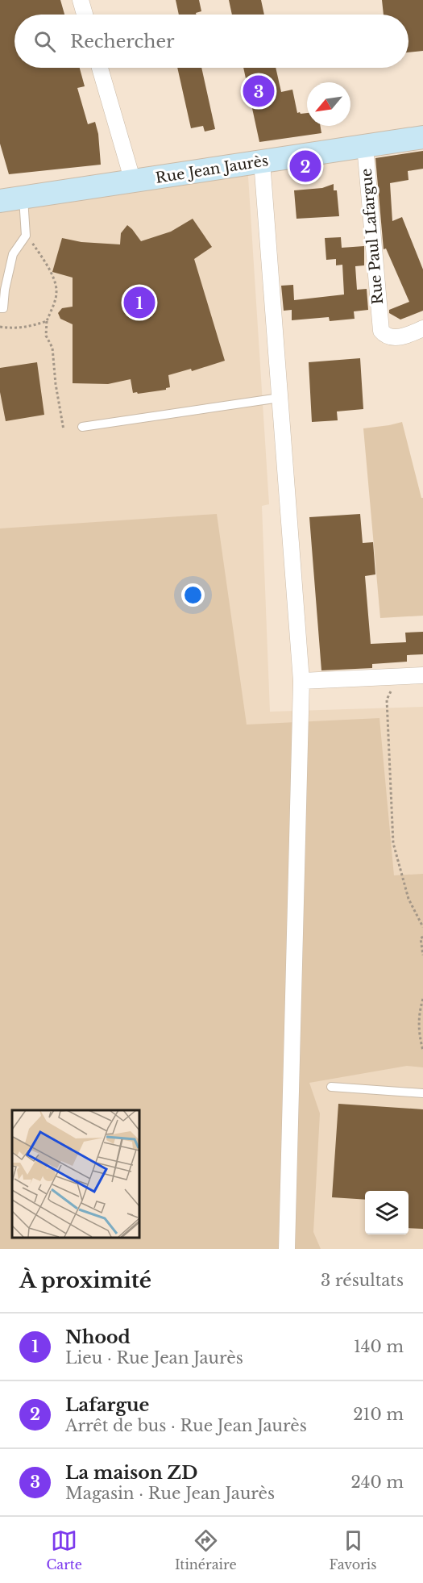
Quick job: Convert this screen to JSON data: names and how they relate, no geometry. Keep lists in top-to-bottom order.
{
  "streets": {
    "main road": ["Rue Jean Jaurès"],
    "street": ["Rue Paul Lafargue"]
  },
  "crossings": [
    ["Rue Jean Jaurès", "Rue Paul Lafargue"]
  ],
  "north": "bottom left",
  "page": {
    "search": "Rechercher",
    "pins": ["3", "2", "1"],
    "heading": ["À proximité", "3 résultats"],
    "list": [
      {
        "mark": "1",
        "name": "Nhood",
        "note": "Lieu · Rue Jean Jaurès",
        "value": "140 m"
      },
      {
        "mark": "2",
        "name": "Lafargue",
        "note": "Arrêt de bus · Rue Jean Jaurès",
        "value": "210 m"
      },
      {
        "mark": "3",
        "name": "La maison ZD",
        "note": "Magasin · Rue Jean Jaurès",
        "value": "240 m"
      }
    ],
    "nav": ["Carte", "Itinéraire", "Favoris"]
  }
}
